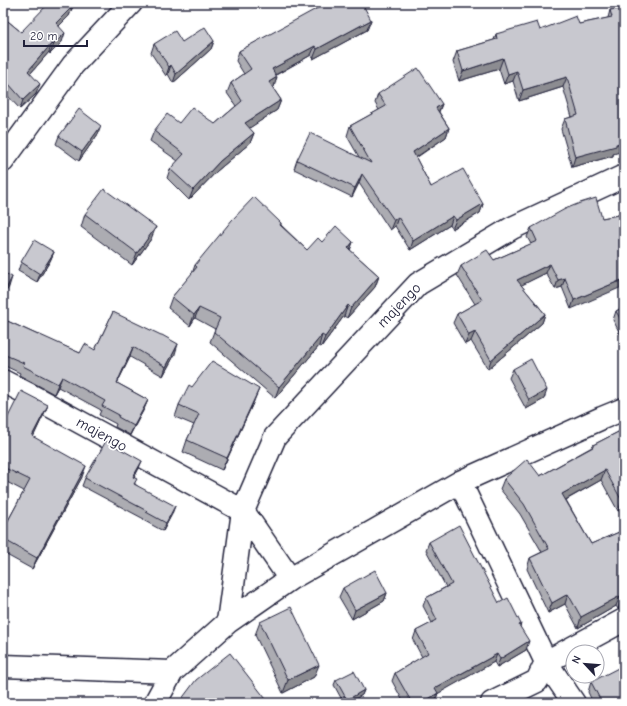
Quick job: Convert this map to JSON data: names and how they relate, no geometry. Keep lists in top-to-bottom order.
{
  "streets": {
    "street": ["majengo"]
  },
  "scale_bar": "20 m",
  "north": "top left"
}
